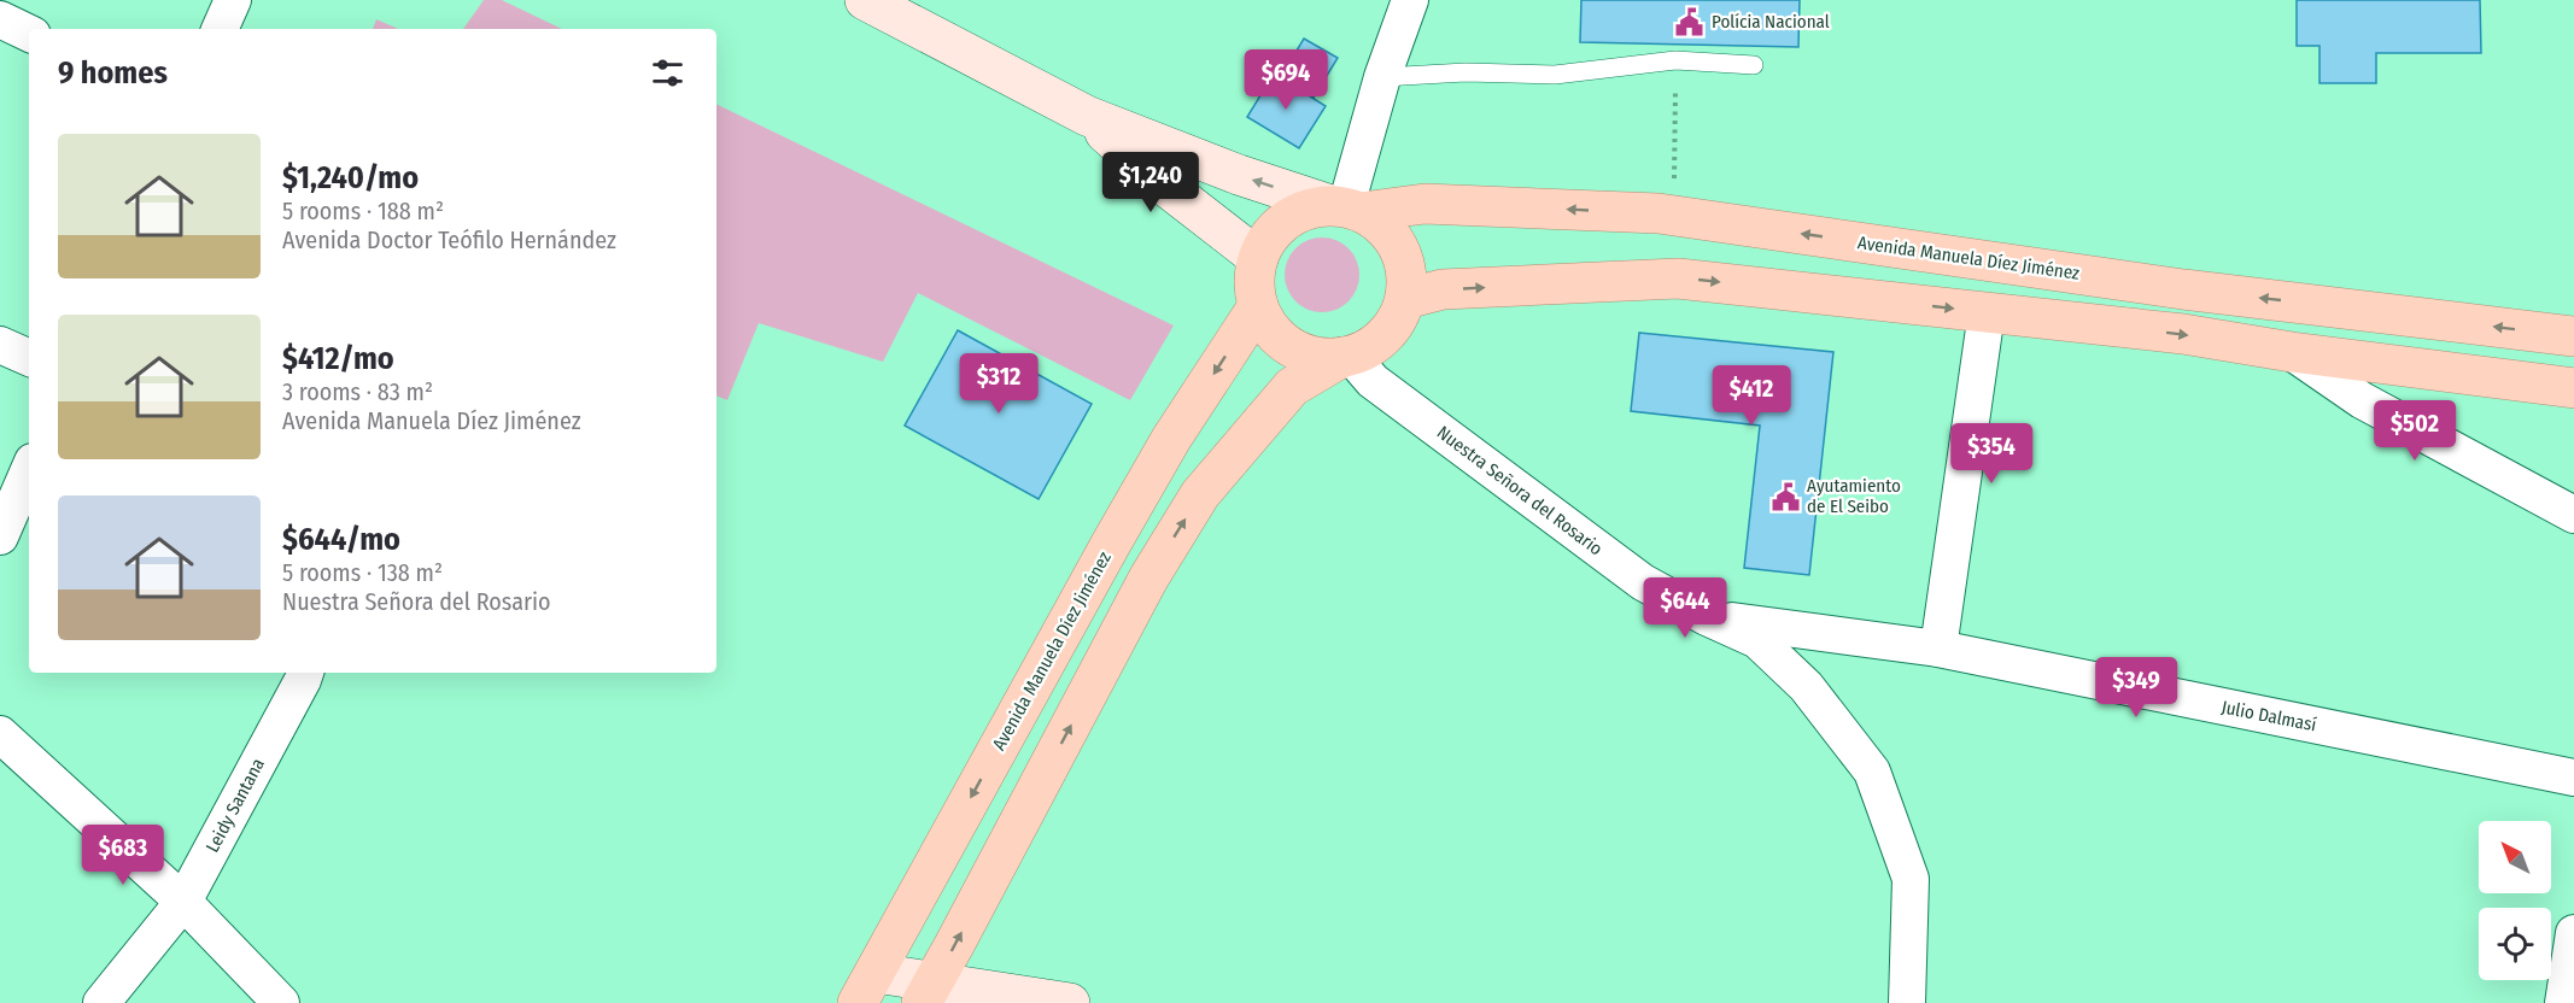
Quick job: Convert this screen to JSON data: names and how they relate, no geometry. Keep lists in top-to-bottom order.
{
  "streets": {
    "main road": ["Avenida Manuela Díez Jiménez"],
    "street": ["Nuestra Señora del Rosario", "Julio Dalmasí", "Leidy Santana"]
  },
  "crossings": [
    ["Avenida Manuela Díez Jiménez", "Nuestra Señora del Rosario"],
    ["Nuestra Señora del Rosario", "Julio Dalmasí"]
  ],
  "places": {
    "public building": ["Polícia Nacional", "Ayutamiento de El Seibo"]
  },
  "north": "top left",
  "page": {
    "heading": "9 homes",
    "price": [
      "$694",
      "$1,240",
      "$312",
      "$412",
      "$502",
      "$354",
      "$644",
      "$349",
      "$683"
    ],
    "list": [
      {
        "name": "$1,240/mo",
        "note": "5 rooms · 188 m² · Avenida Doctor Teófilo Hernández"
      },
      {
        "name": "$412/mo",
        "note": "3 rooms · 83 m² · Avenida Manuela Díez Jiménez"
      },
      {
        "name": "$644/mo",
        "note": "5 rooms · 138 m² · Nuestra Señora del Rosario"
      }
    ]
  }
}
